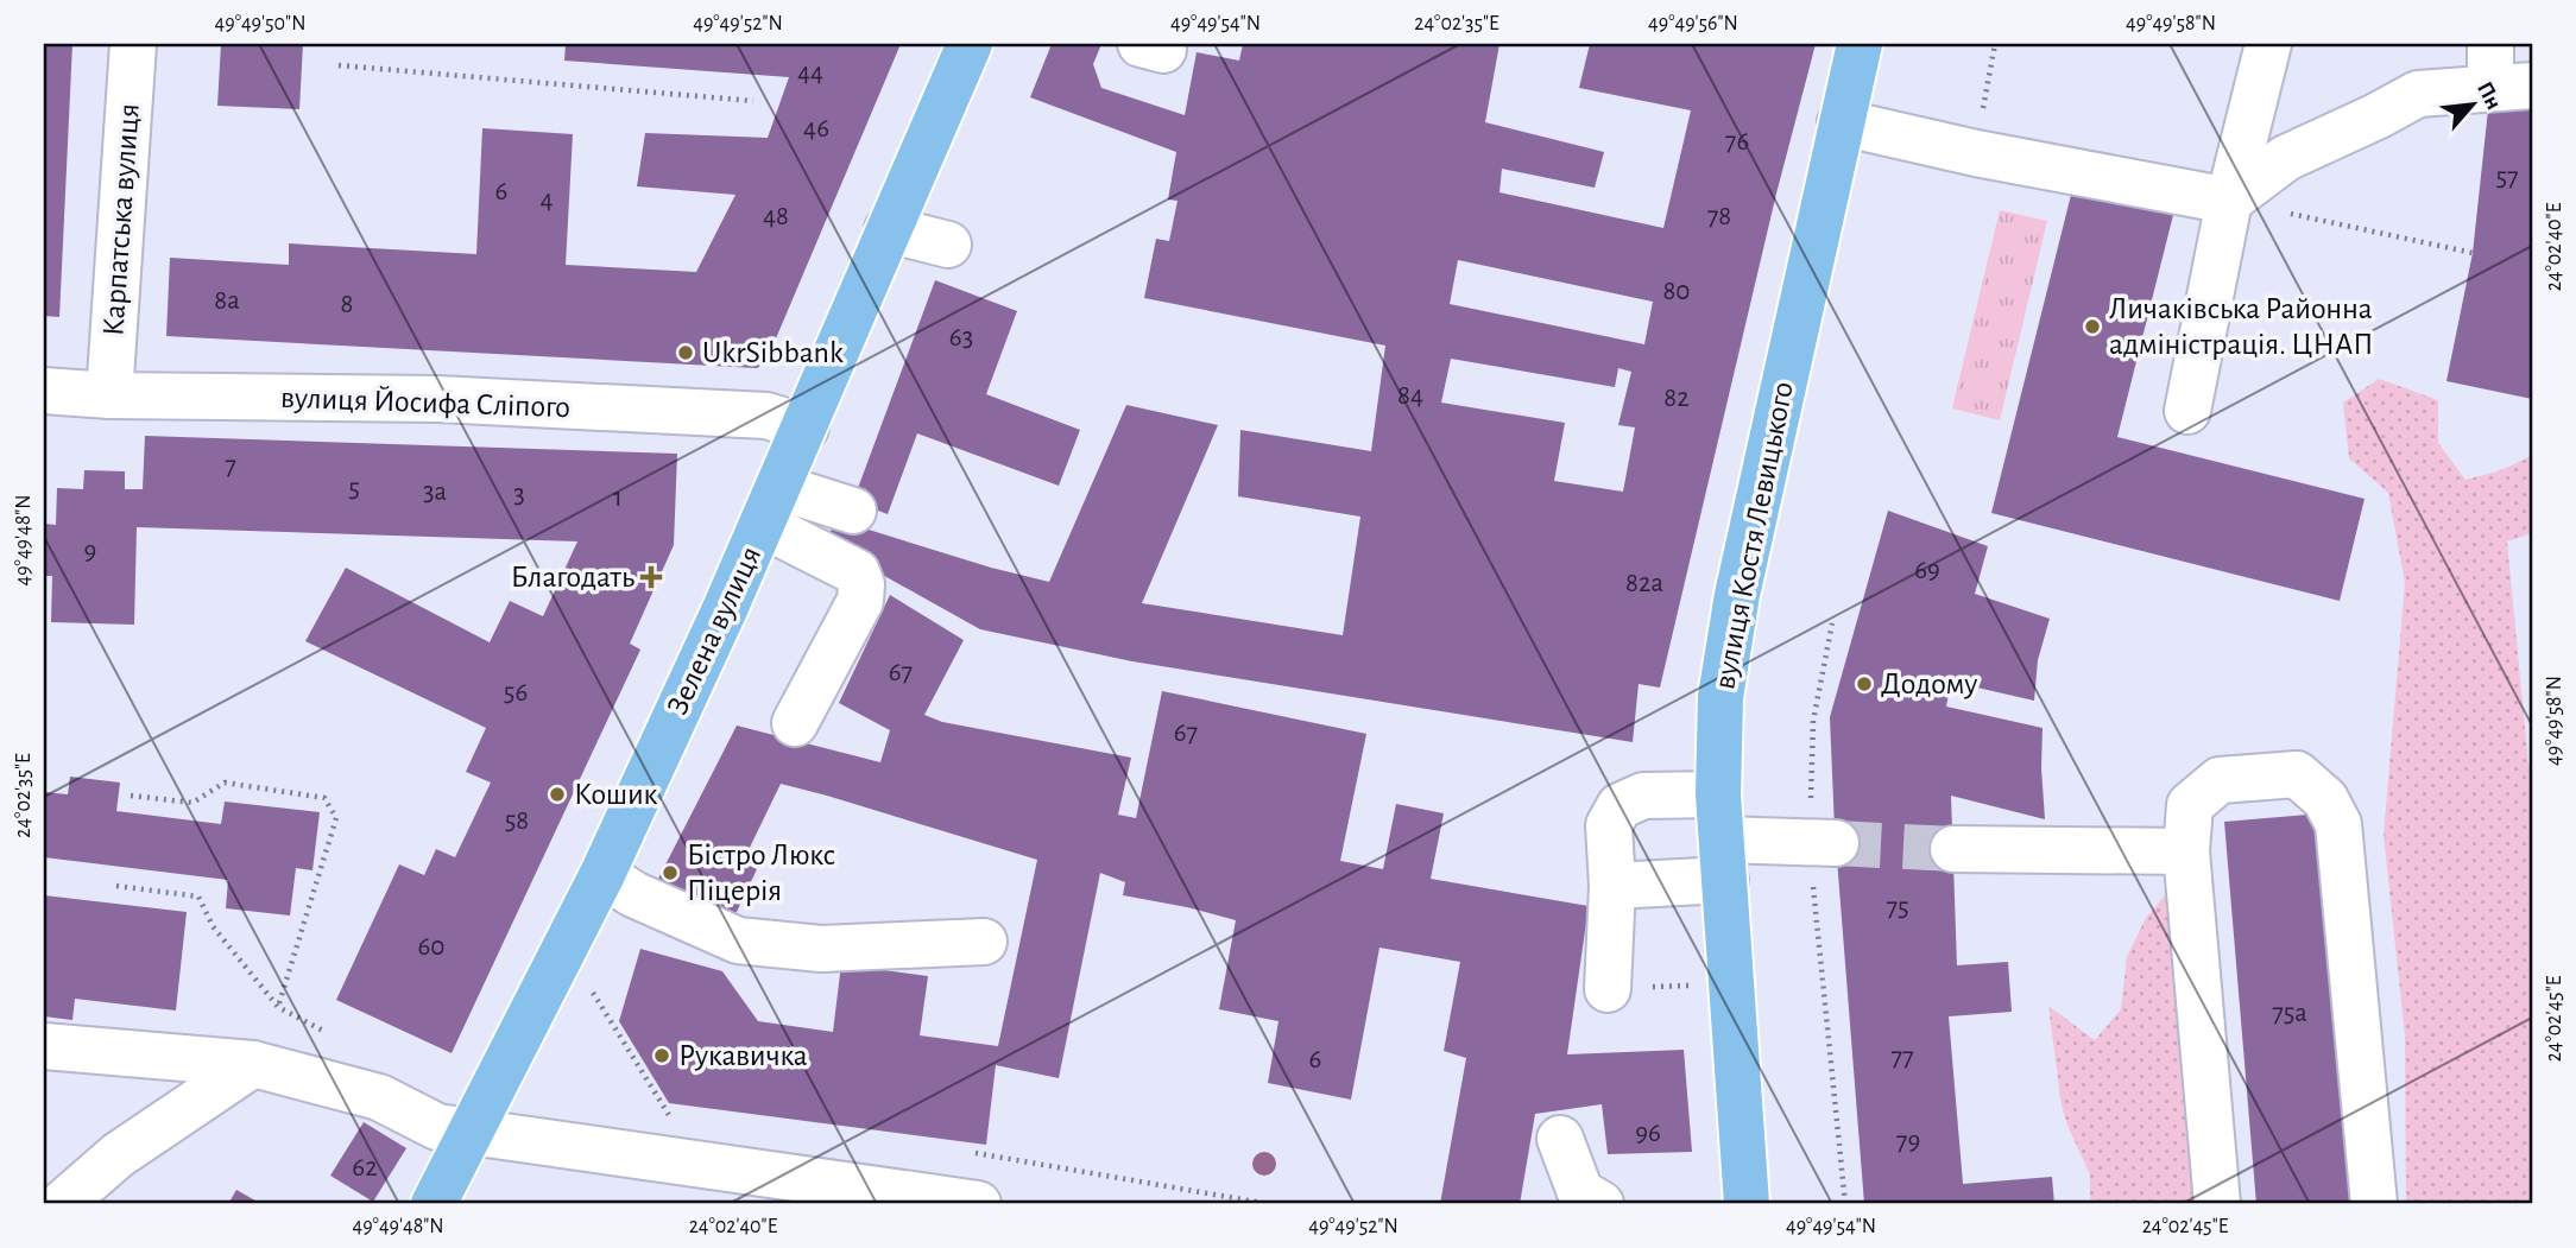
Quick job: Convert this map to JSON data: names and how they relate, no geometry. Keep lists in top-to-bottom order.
{
  "streets": {
    "main road": ["вулиця Костя Левицького", "Зелена вулиця"],
    "street": ["Карпатська вулиця", "вулиця Йосифа Сліпого"]
  },
  "crossings": [
    ["Карпатська вулиця", "вулиця Йосифа Сліпого"],
    ["вулиця Йосифа Сліпого", "Зелена вулиця"]
  ],
  "places": {
    "other": [
      "Личаківська Районна адміністрація. ЦНАП",
      "UkrSibbank",
      "Додому",
      "Кошик",
      "Бістро Люкс Піцерія",
      "Рукавичка"
    ],
    "health": ["Благодать"]
  },
  "house_numbers": [
    "44",
    "46",
    "76",
    "57",
    "6",
    "4",
    "48",
    "78",
    "80",
    "8а",
    "8",
    "63",
    "84",
    "82",
    "7",
    "5",
    "3а",
    "3",
    "1",
    "9",
    "69",
    "82а",
    "67",
    "56",
    "67",
    "58",
    "75",
    "60",
    "75а",
    "77",
    "6",
    "96",
    "79",
    "62"
  ],
  "north": "top right",
  "coordinates": [
    "49°49'50\"N",
    "49°49'52\"N",
    "49°49'54\"N",
    "24°02'35\"E",
    "49°49'56\"N",
    "49°49'58\"N",
    "24°02'40\"E",
    "49°49'48\"N",
    "24°02'45\"E"
  ]
}
